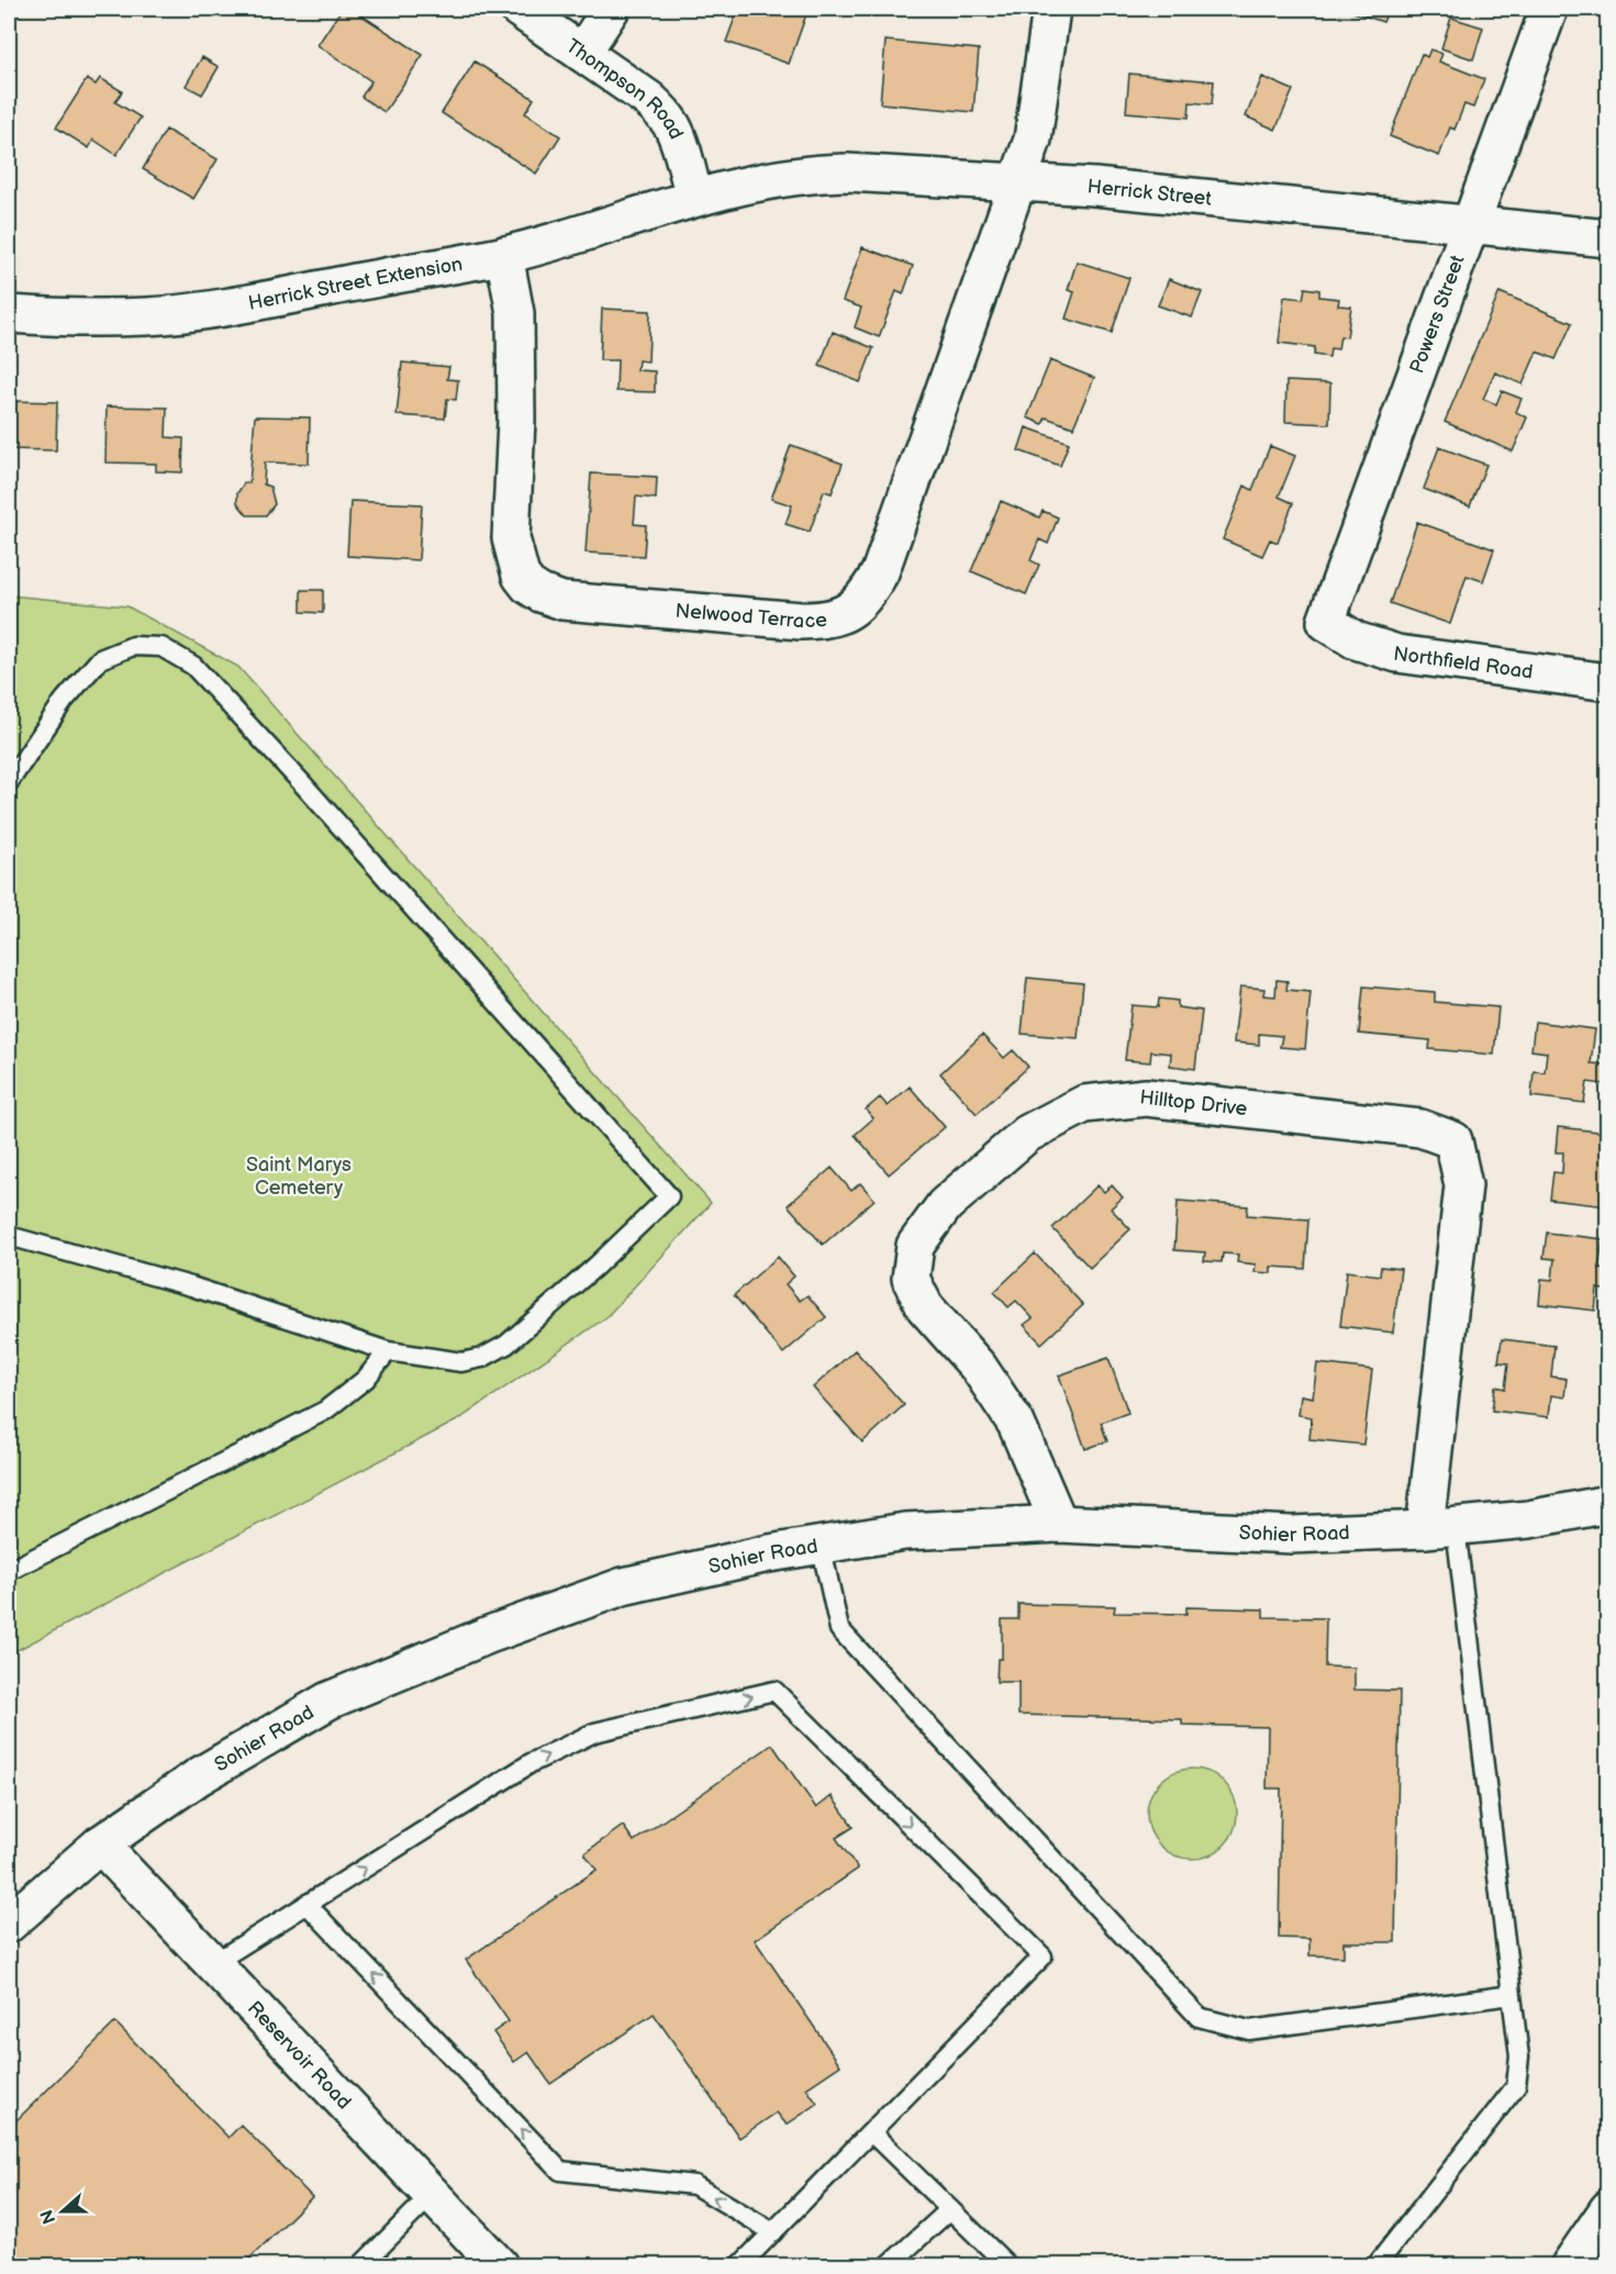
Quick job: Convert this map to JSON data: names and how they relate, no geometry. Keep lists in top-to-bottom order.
{
  "streets": {
    "street": [
      "Thompson Road",
      "Herrick Street",
      "Herrick Street Extension",
      "Powers Street",
      "Nelwood Terrace",
      "Northfield Road",
      "Hilltop Drive",
      "Sohier Road",
      "Reservoir Road"
    ]
  },
  "crossings": [
    ["Thompson Road", "Herrick Street"],
    ["Thompson Road", "Herrick Street Extension"],
    ["Herrick Street", "Herrick Street Extension"],
    ["Herrick Street", "Powers Street"],
    ["Herrick Street", "Nelwood Terrace"],
    ["Herrick Street Extension", "Nelwood Terrace"],
    ["Powers Street", "Northfield Road"],
    ["Hilltop Drive", "Sohier Road"],
    ["Sohier Road", "Reservoir Road"]
  ],
  "parks": ["Saint Marys Cemetery"],
  "north": "left"
}
